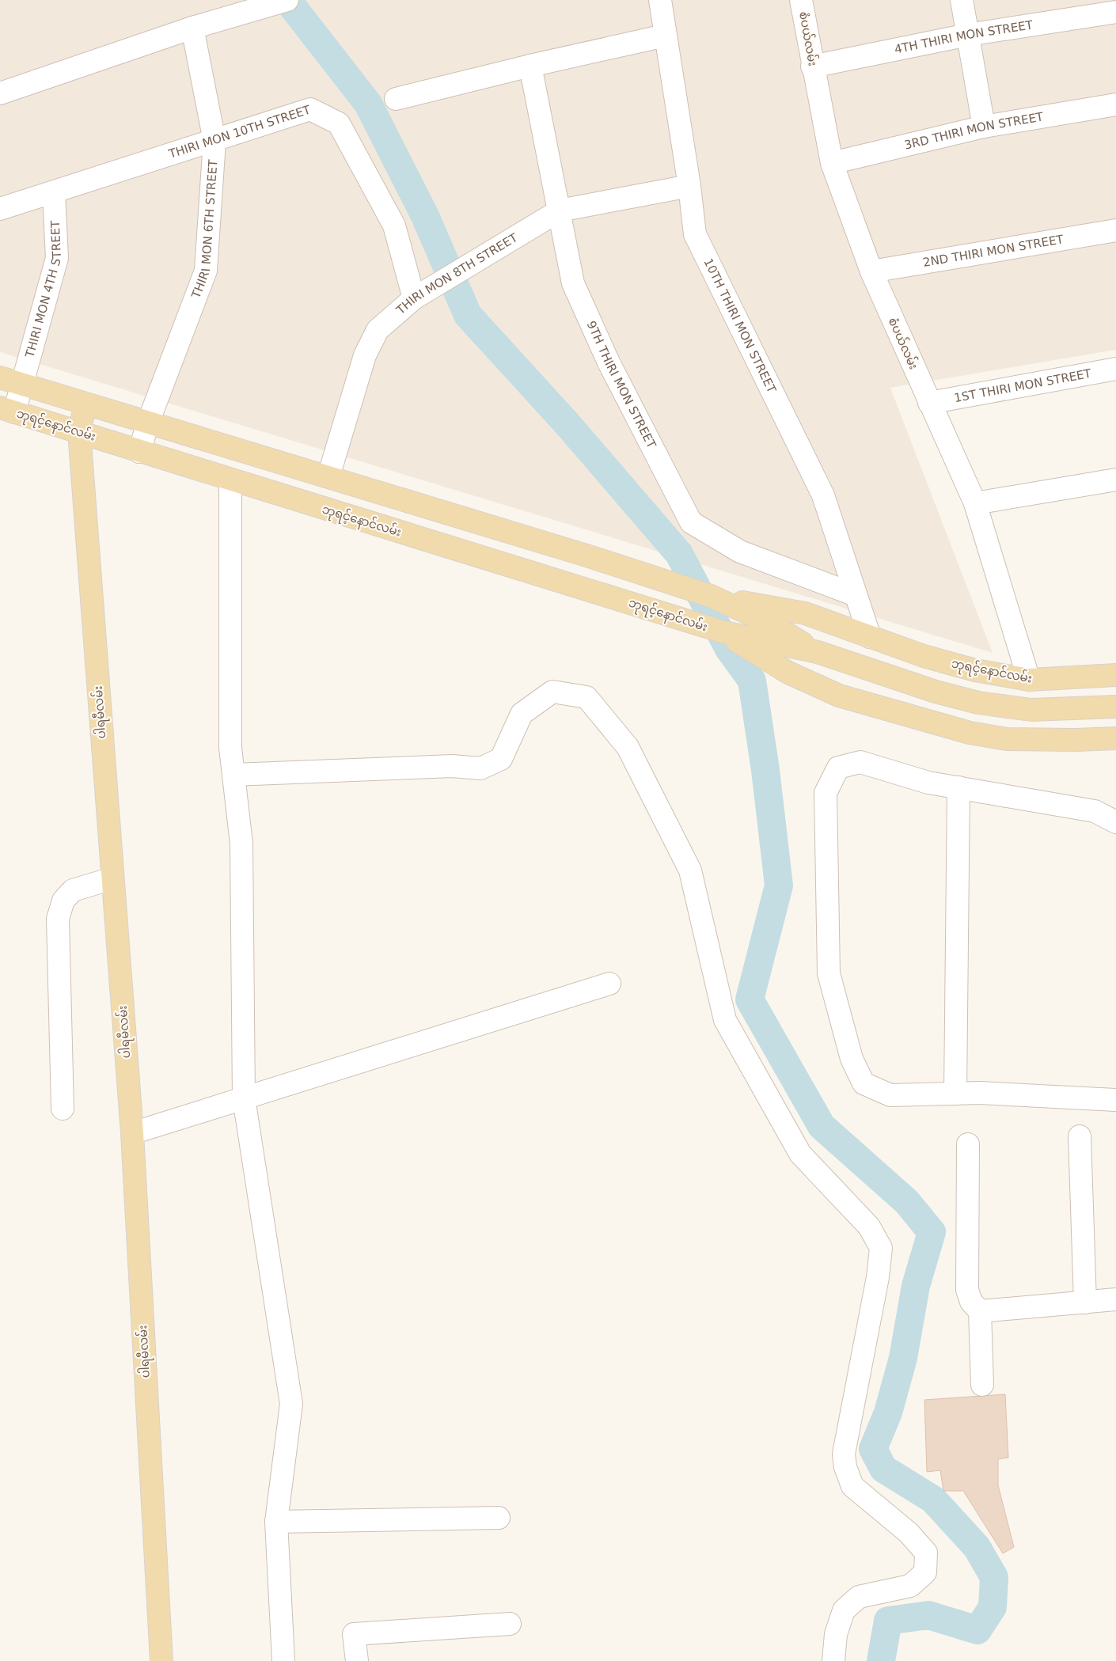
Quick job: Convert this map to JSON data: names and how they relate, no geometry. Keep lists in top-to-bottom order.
{
  "streets": {
    "main road": ["ဘုရင့်နောင်လမ်း", "ပါရမီလမ်း"],
    "street": [
      "4TH THIRI MON STREET",
      "စံပယ်လမ်း",
      "3RD THIRI MON STREET",
      "THIRI MON 10TH STREET",
      "THIRI MON 6TH STREET",
      "2ND THIRI MON STREET",
      "THIRI MON 8TH STREET",
      "THIRI MON 4TH STREET",
      "10TH THIRI MON STREET",
      "9TH THIRI MON STREET",
      "1ST THIRI MON STREET"
    ]
  },
  "crossings": [
    ["4TH THIRI MON STREET", "စံပယ်လမ်း"],
    ["စံပယ်လမ်း", "3RD THIRI MON STREET"],
    ["စံပယ်လမ်း", "2ND THIRI MON STREET"],
    ["စံပယ်လမ်း", "1ST THIRI MON STREET"],
    ["စံပယ်လမ်း", "ဘုရင့်နောင်လမ်း"],
    ["THIRI MON 10TH STREET", "THIRI MON 6TH STREET"],
    ["THIRI MON 10TH STREET", "THIRI MON 8TH STREET"],
    ["THIRI MON 10TH STREET", "THIRI MON 4TH STREET"],
    ["THIRI MON 6TH STREET", "ဘုရင့်နောင်လမ်း"],
    ["THIRI MON 8TH STREET", "10TH THIRI MON STREET"],
    ["THIRI MON 8TH STREET", "9TH THIRI MON STREET"],
    ["THIRI MON 8TH STREET", "ဘုရင့်နောင်လမ်း"],
    ["THIRI MON 4TH STREET", "ဘုရင့်နောင်လမ်း"],
    ["10TH THIRI MON STREET", "9TH THIRI MON STREET"],
    ["10TH THIRI MON STREET", "ဘုရင့်နောင်လမ်း"],
    ["ဘုရင့်နောင်လမ်း", "ပါရမီလမ်း"]
  ]
}
